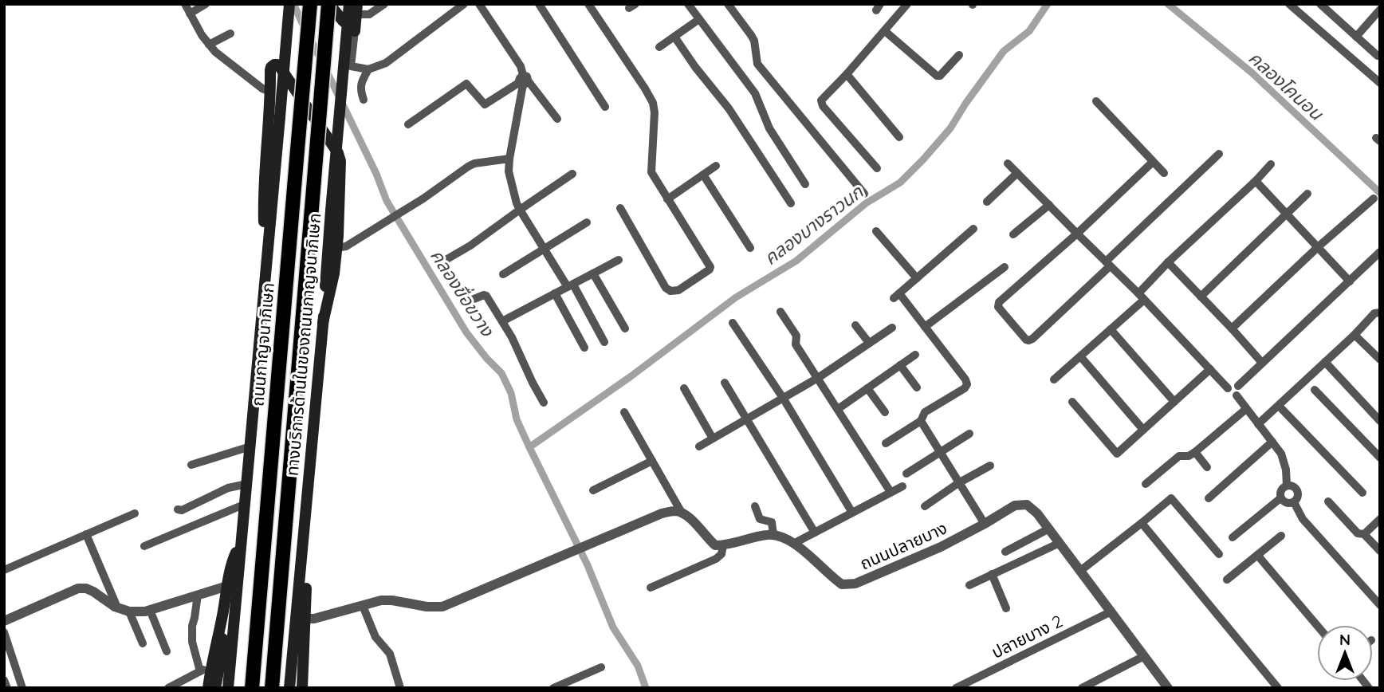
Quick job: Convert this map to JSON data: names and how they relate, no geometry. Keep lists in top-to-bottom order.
{
  "streets": {
    "highway": ["ถนนกาญจนาภิเษก"],
    "main road": ["ทางบริการด้านในของถนนกาญจนาภิเษก"],
    "street": ["ถนนปลายบาง", "ปลายบาง 2"]
  },
  "crossings": [
    ["ถนนปลายบาง", "ปลายบาง 2"]
  ],
  "water": ["คลองโคนอน", "คลองบางราวนก", "คลองขื่อขวาง"],
  "north": "top"
}
